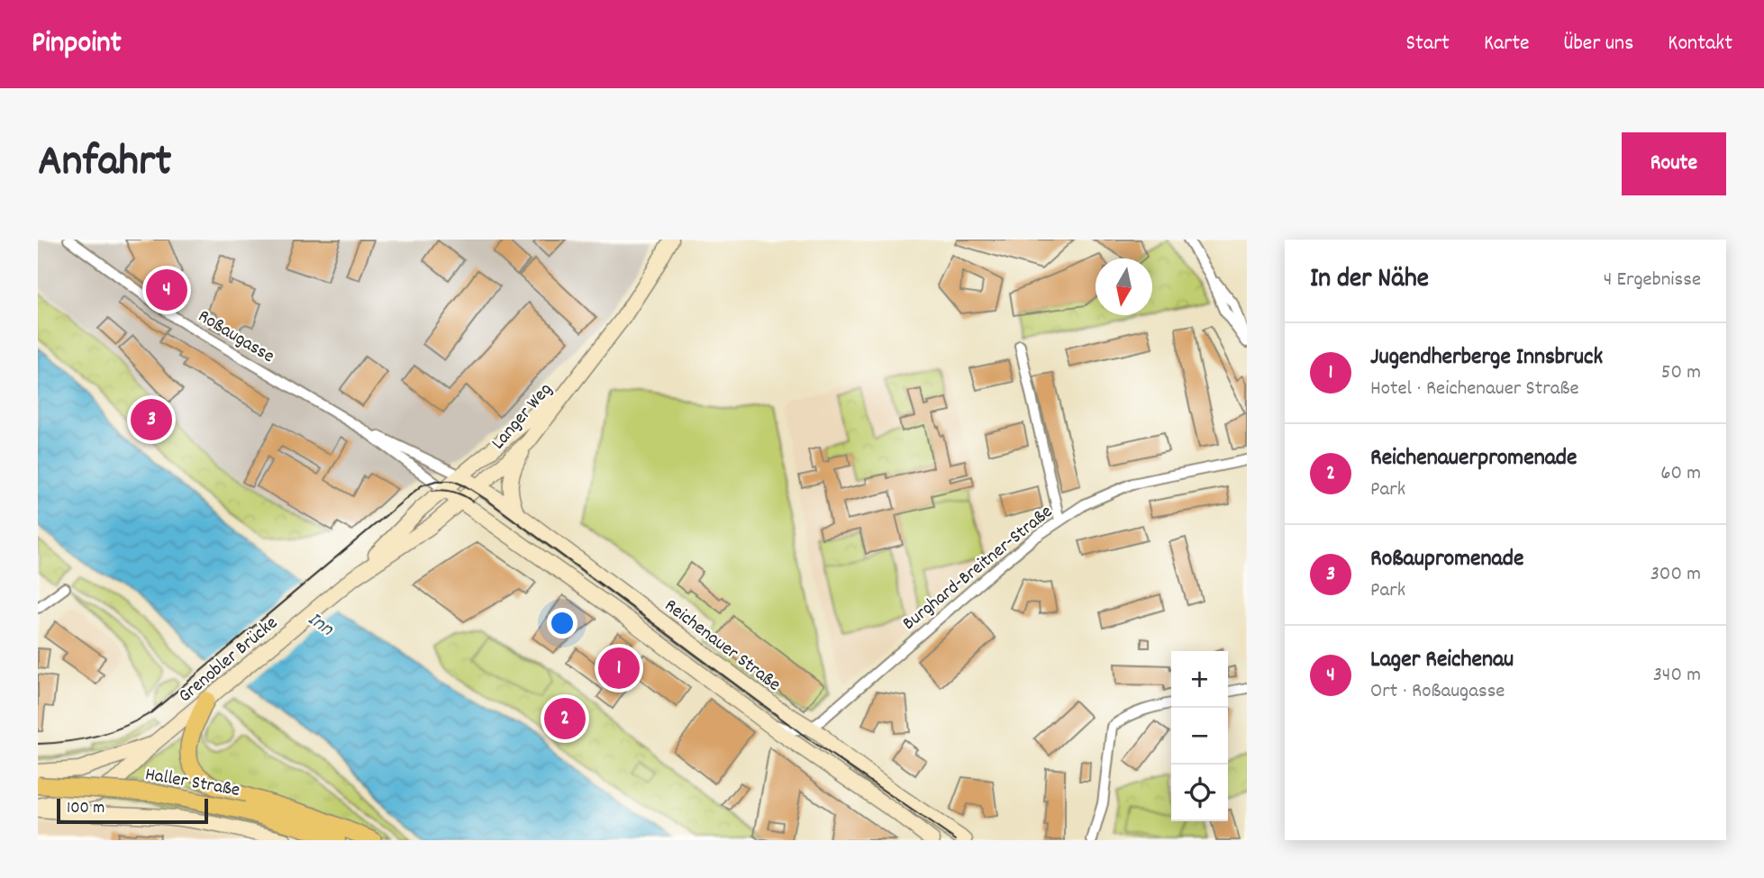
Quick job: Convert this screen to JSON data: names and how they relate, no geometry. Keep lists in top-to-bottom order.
{
  "streets": {
    "main road": [
      "Langer Weg",
      "Reichenauer Straße",
      "Grenobler Brücke",
      "Haller Straße"
    ],
    "street": ["Roßaugasse", "Burghard-Breitner-Straße"]
  },
  "crossings": [
    ["Roßaugasse", "Langer Weg"],
    ["Roßaugasse", "Reichenauer Straße"],
    ["Roßaugasse", "Grenobler Brücke"],
    ["Langer Weg", "Reichenauer Straße"],
    ["Langer Weg", "Grenobler Brücke"],
    ["Burghard-Breitner-Straße", "Reichenauer Straße"],
    ["Reichenauer Straße", "Grenobler Brücke"],
    ["Grenobler Brücke", "Haller Straße"]
  ],
  "water": ["Inn"],
  "scale_bar": "100 m",
  "north": "bottom",
  "page": {
    "header": "Pinpoint",
    "nav": [
      "Start",
      "Karte",
      "Über uns",
      "Kontakt"
    ],
    "title": "Anfahrt",
    "buttons": "Route",
    "heading": ["In der Nähe", "4 Ergebnisse"],
    "pins": [
      "4",
      "3",
      "1",
      "2"
    ],
    "list": [
      {
        "mark": "1",
        "name": "Jugendherberge Innsbruck",
        "note": "Hotel · Reichenauer Straße",
        "value": "50 m"
      },
      {
        "mark": "2",
        "name": "Reichenauerpromenade",
        "note": "Park",
        "value": "60 m"
      },
      {
        "mark": "3",
        "name": "Roßaupromenade",
        "note": "Park",
        "value": "300 m"
      },
      {
        "mark": "4",
        "name": "Lager Reichenau",
        "note": "Ort · Roßaugasse",
        "value": "340 m"
      }
    ],
    "map_buttons": ["+", "−"],
    "scale": "100 m"
  }
}
